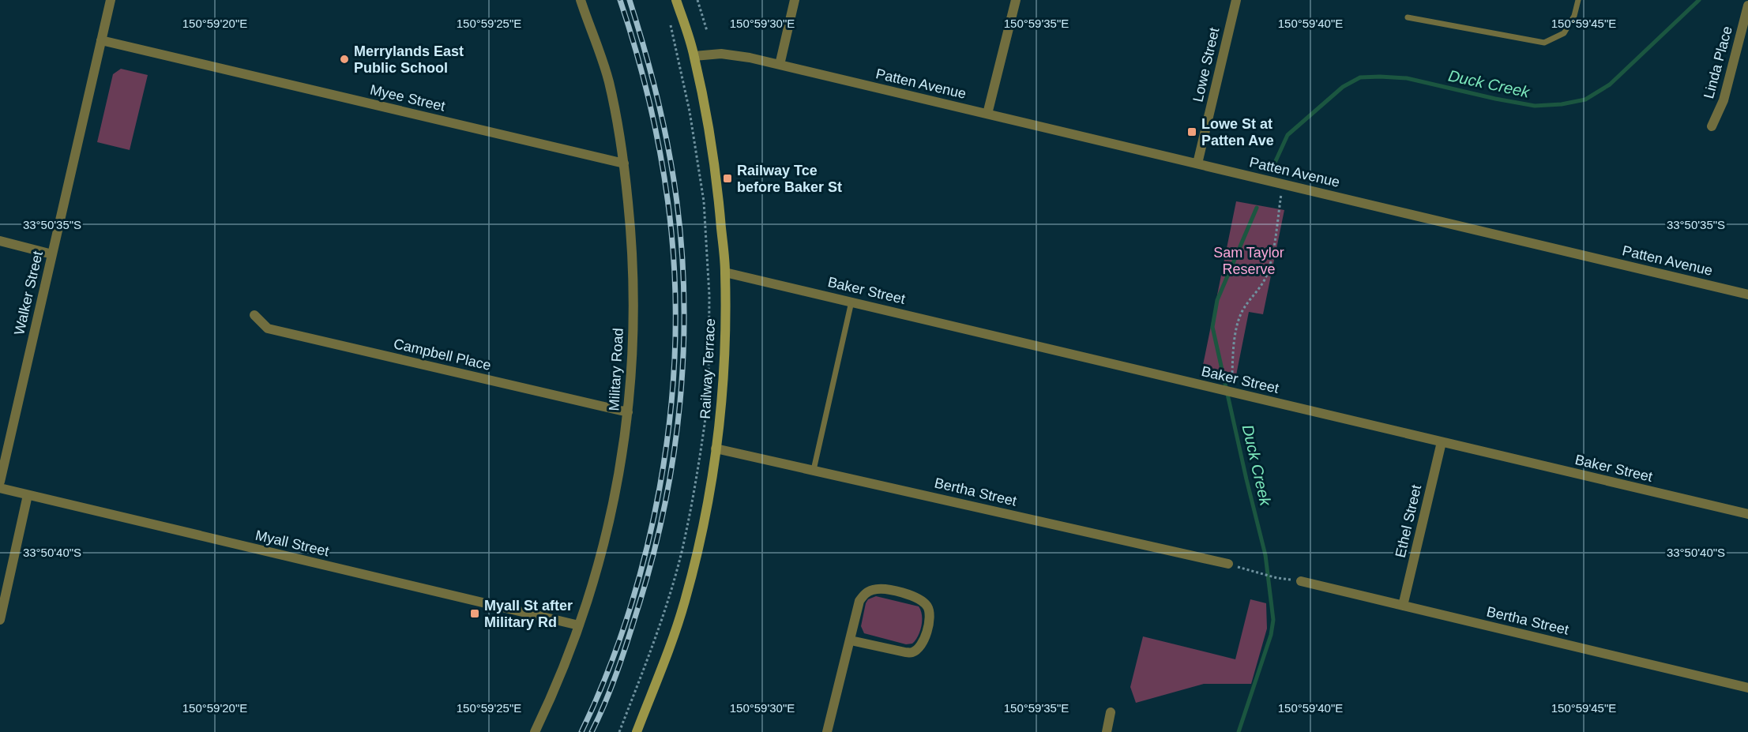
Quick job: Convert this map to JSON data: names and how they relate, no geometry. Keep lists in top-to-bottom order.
{
  "streets": {
    "main road": ["Railway Terrace"],
    "street": [
      "Linda Place",
      "Lowe Street",
      "Patten Avenue",
      "Myee Street",
      "Baker Street",
      "Walker Street",
      "Campbell Place",
      "Military Road",
      "Bertha Street",
      "Ethel Street",
      "Myall Street"
    ]
  },
  "crossings": [
    ["Lowe Street", "Patten Avenue"],
    ["Patten Avenue", "Railway Terrace"],
    ["Myee Street", "Walker Street"],
    ["Myee Street", "Military Road"],
    ["Baker Street", "Railway Terrace"],
    ["Baker Street", "Ethel Street"],
    ["Campbell Place", "Military Road"],
    ["Railway Terrace", "Bertha Street"],
    ["Military Road", "Myall Street"],
    ["Bertha Street", "Ethel Street"]
  ],
  "water": ["Duck Creek"],
  "parks": ["Sam Taylor Reserve"],
  "places": {
    "other": ["Merrylands East Public School"],
    "transit": ["Lowe St at Patten Ave", "Railway Tce before Baker St", "Myall St after Military Rd"]
  },
  "coordinates": [
    "150°59'20\"E",
    "150°59'25\"E",
    "150°59'30\"E",
    "150°59'35\"E",
    "150°59'40\"E",
    "150°59'45\"E",
    "33°50'35\"S",
    "33°50'40\"S"
  ]
}
